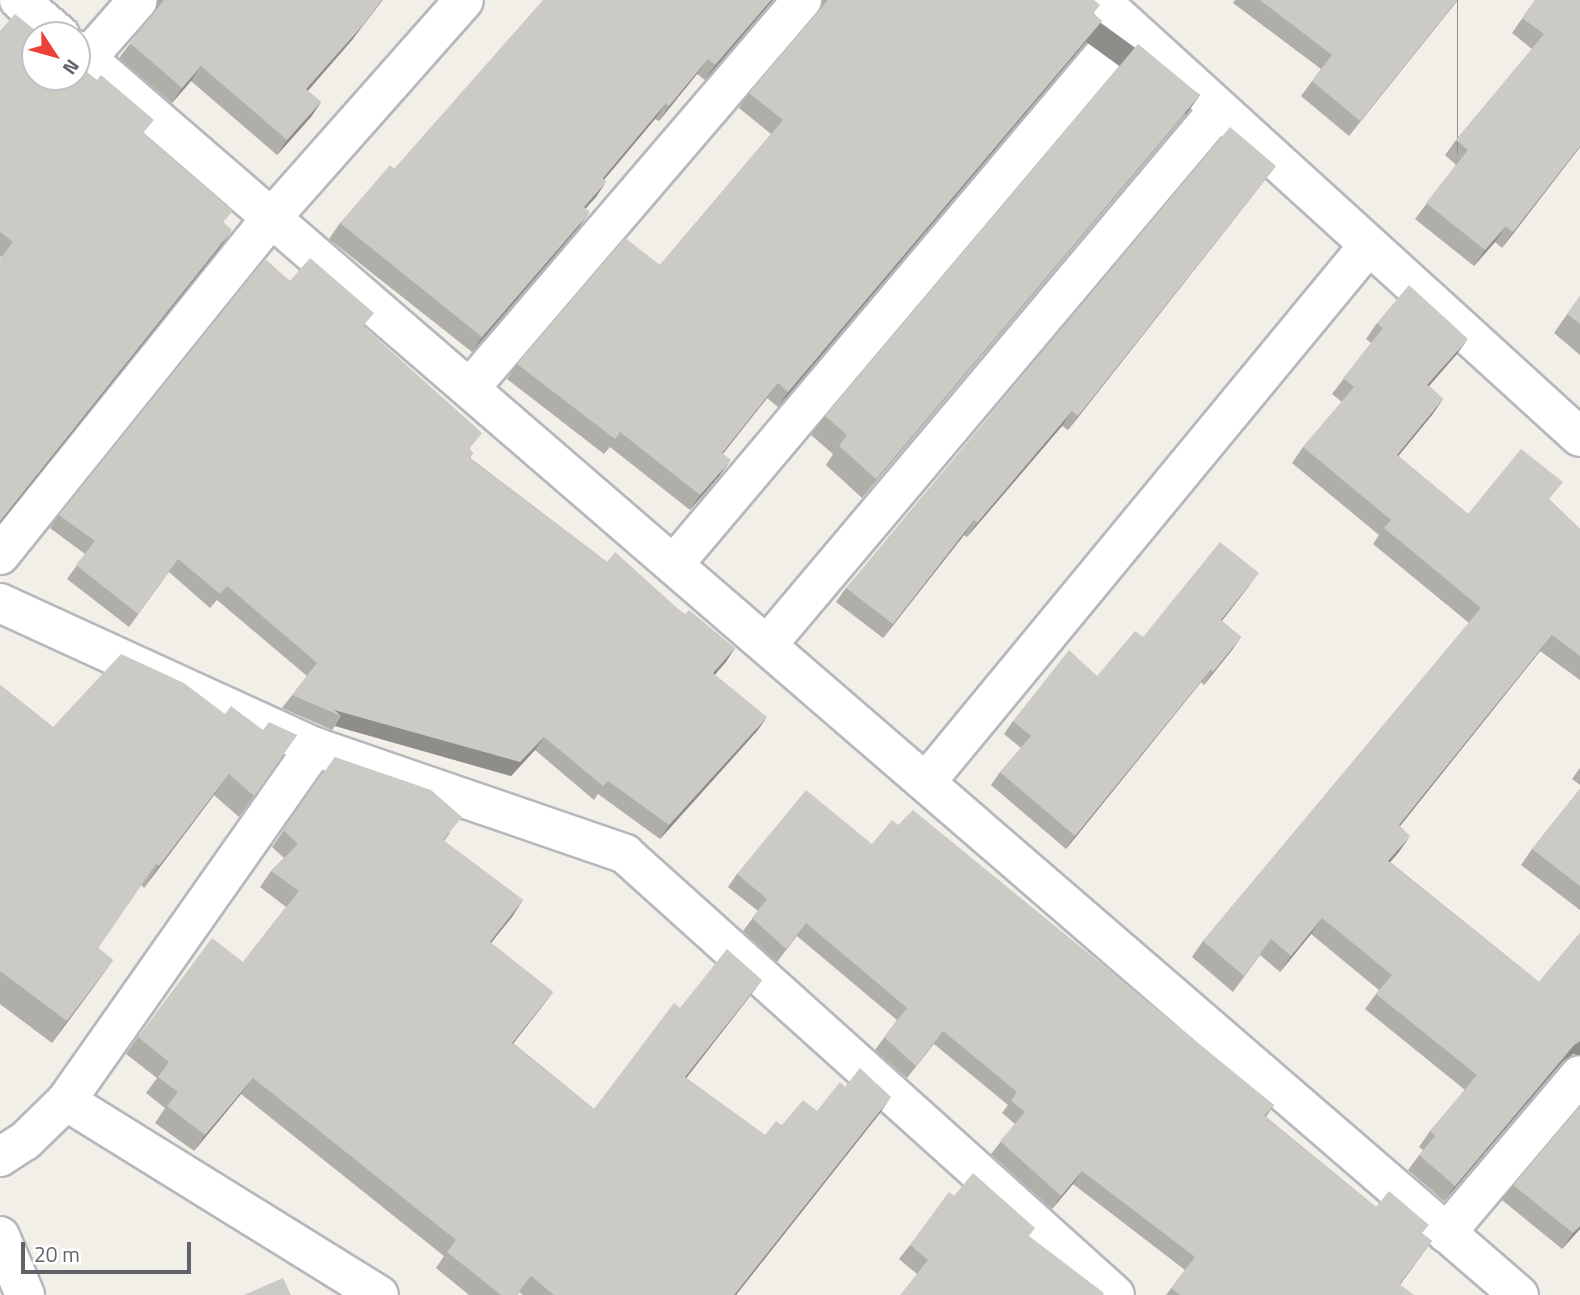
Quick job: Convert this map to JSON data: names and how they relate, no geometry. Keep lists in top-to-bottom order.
{
  "scale_bar": "20 m",
  "north": "bottom right"
}
